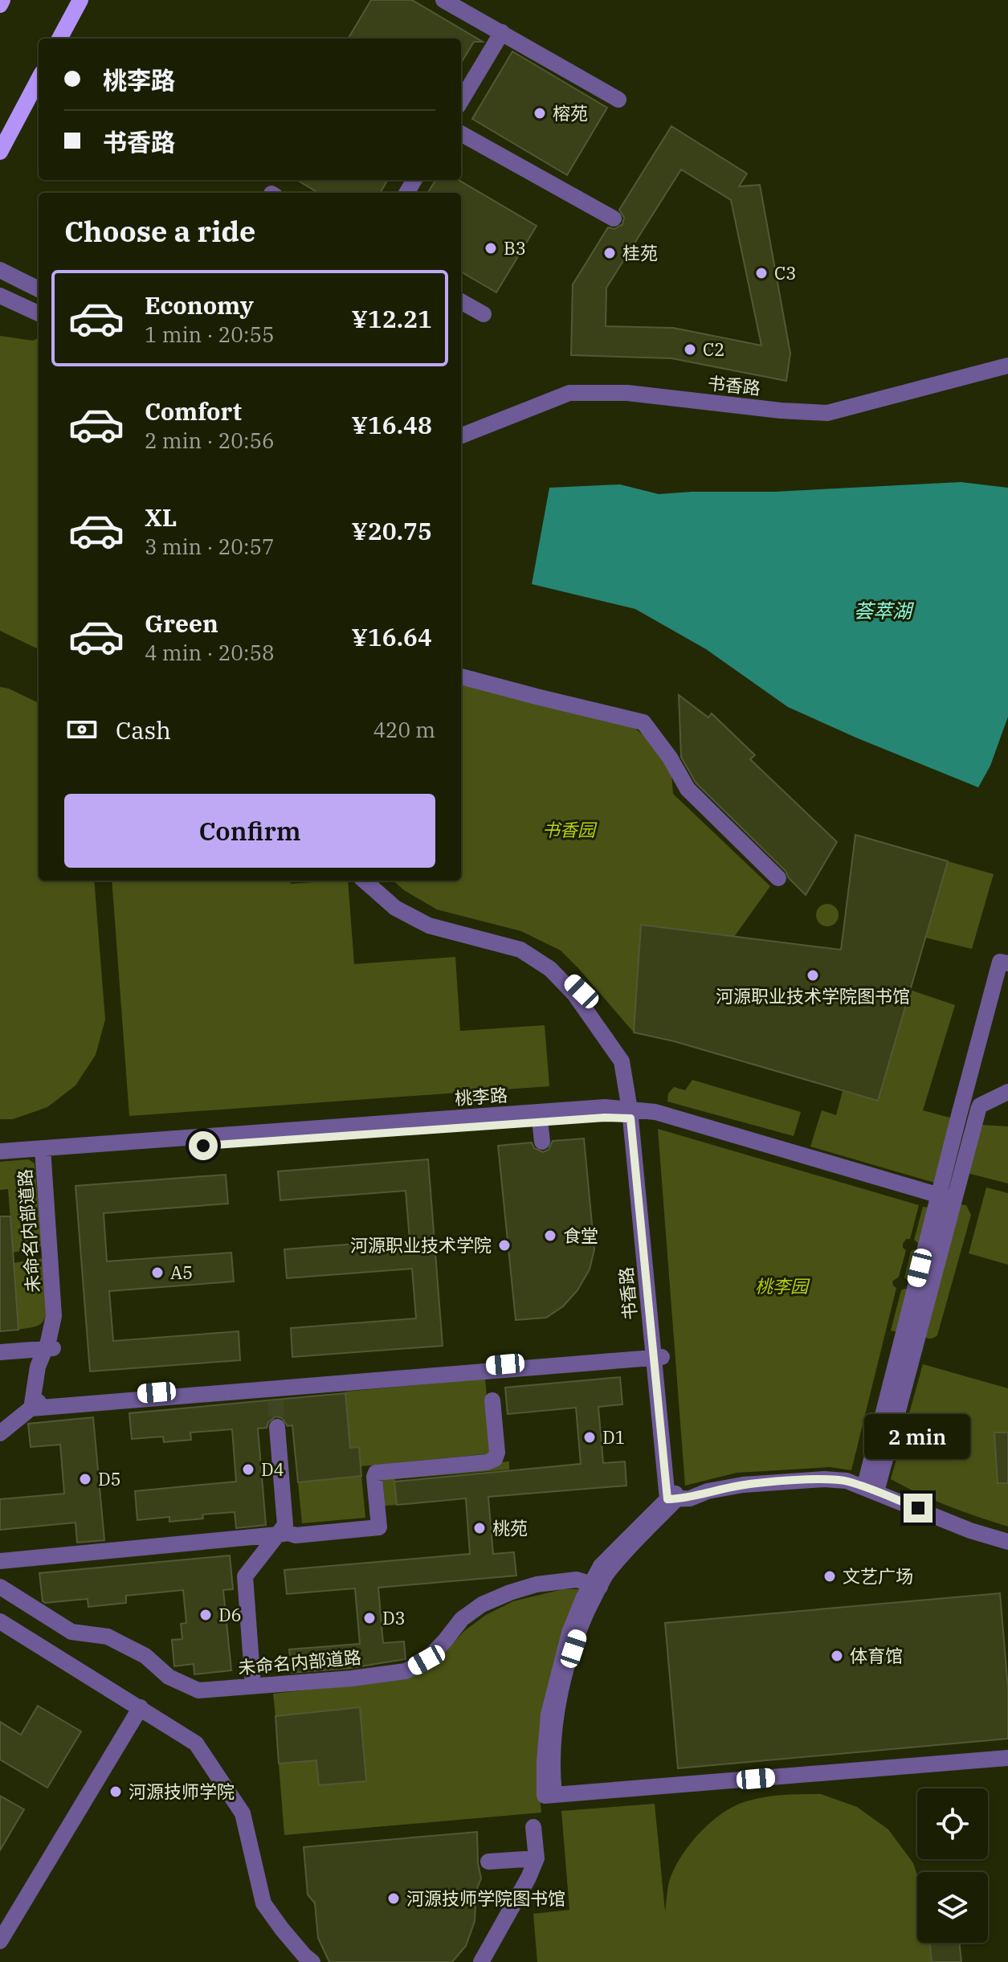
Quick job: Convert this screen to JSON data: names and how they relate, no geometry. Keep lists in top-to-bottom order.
{
  "streets": {
    "street": ["书香路", "桃李路", "未命名内部道路"]
  },
  "crossings": [
    ["书香路", "桃李路"],
    ["桃李路", "未命名内部道路"]
  ],
  "water": ["荟萃湖"],
  "parks": ["书香园", "桃李园"],
  "places": [
    "榕苑",
    "B3",
    "桂苑",
    "C3",
    "C2",
    "河源职业技术学院图书馆",
    "食堂",
    "河源职业技术学院",
    "A5",
    "D1",
    "D4",
    "D5",
    "桃苑",
    "文艺广场",
    "D6",
    "D3",
    "体育馆",
    "河源技师学院",
    "河源技师学院图书馆"
  ],
  "page": {
    "banner": ["桃李路", "书香路"],
    "heading": "Choose a ride",
    "list": [
      {
        "name": "Economy",
        "note": "1 min · 20:55",
        "value": "¥12.21"
      },
      {
        "name": "Comfort",
        "note": "2 min · 20:56",
        "value": "¥16.48"
      },
      {
        "name": "XL",
        "note": "3 min · 20:57",
        "value": "¥20.75"
      },
      {
        "name": "Green",
        "note": "4 min · 20:58",
        "value": "¥16.64"
      }
    ],
    "pay": ["Cash", "420 m"],
    "buttons": "Confirm",
    "bubble": "2 min"
  }
}
